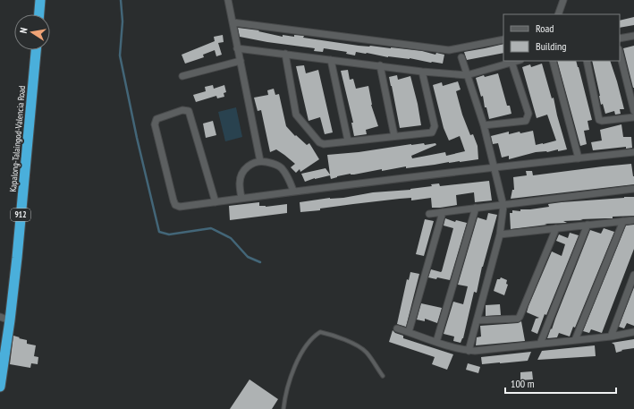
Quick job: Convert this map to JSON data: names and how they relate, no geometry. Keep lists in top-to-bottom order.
{
  "streets": {
    "highway": ["Kapalong-Talaingod-Valencia Road", "912"]
  },
  "legend": ["Road", "Building"],
  "scale_bar": "100 m",
  "north": "left"
}
